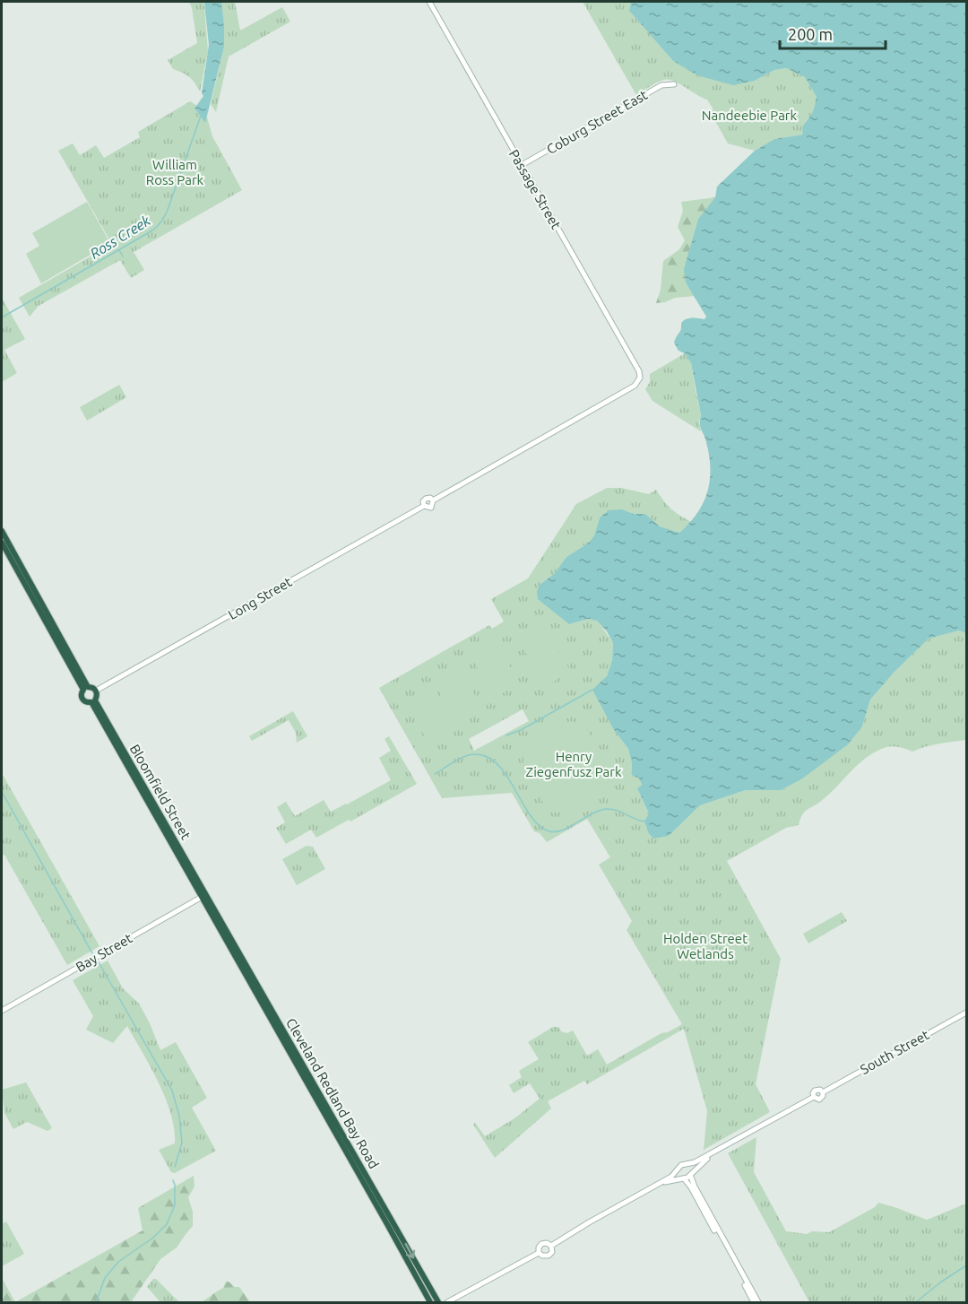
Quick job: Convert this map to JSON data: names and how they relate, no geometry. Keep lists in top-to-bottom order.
{
  "streets": {
    "highway": ["Bloomfield Street", "Cleveland Redland Bay Road"],
    "street": [
      "Coburg Street East",
      "Passage Street",
      "Long Street",
      "Bay Street",
      "South Street"
    ]
  },
  "crossings": [
    ["Coburg Street East", "Passage Street"],
    ["Passage Street", "Long Street"],
    ["Long Street", "Bloomfield Street"],
    ["Bloomfield Street", "Bay Street"],
    ["Bloomfield Street", "Cleveland Redland Bay Road"],
    ["Bay Street", "Cleveland Redland Bay Road"]
  ],
  "water": ["Ross Creek"],
  "parks": [
    "Nandeebie Park",
    "William Ross Park",
    "Henry Ziegenfusz Park",
    "Holden Street Wetlands"
  ],
  "scale_bar": "200 m"
}
